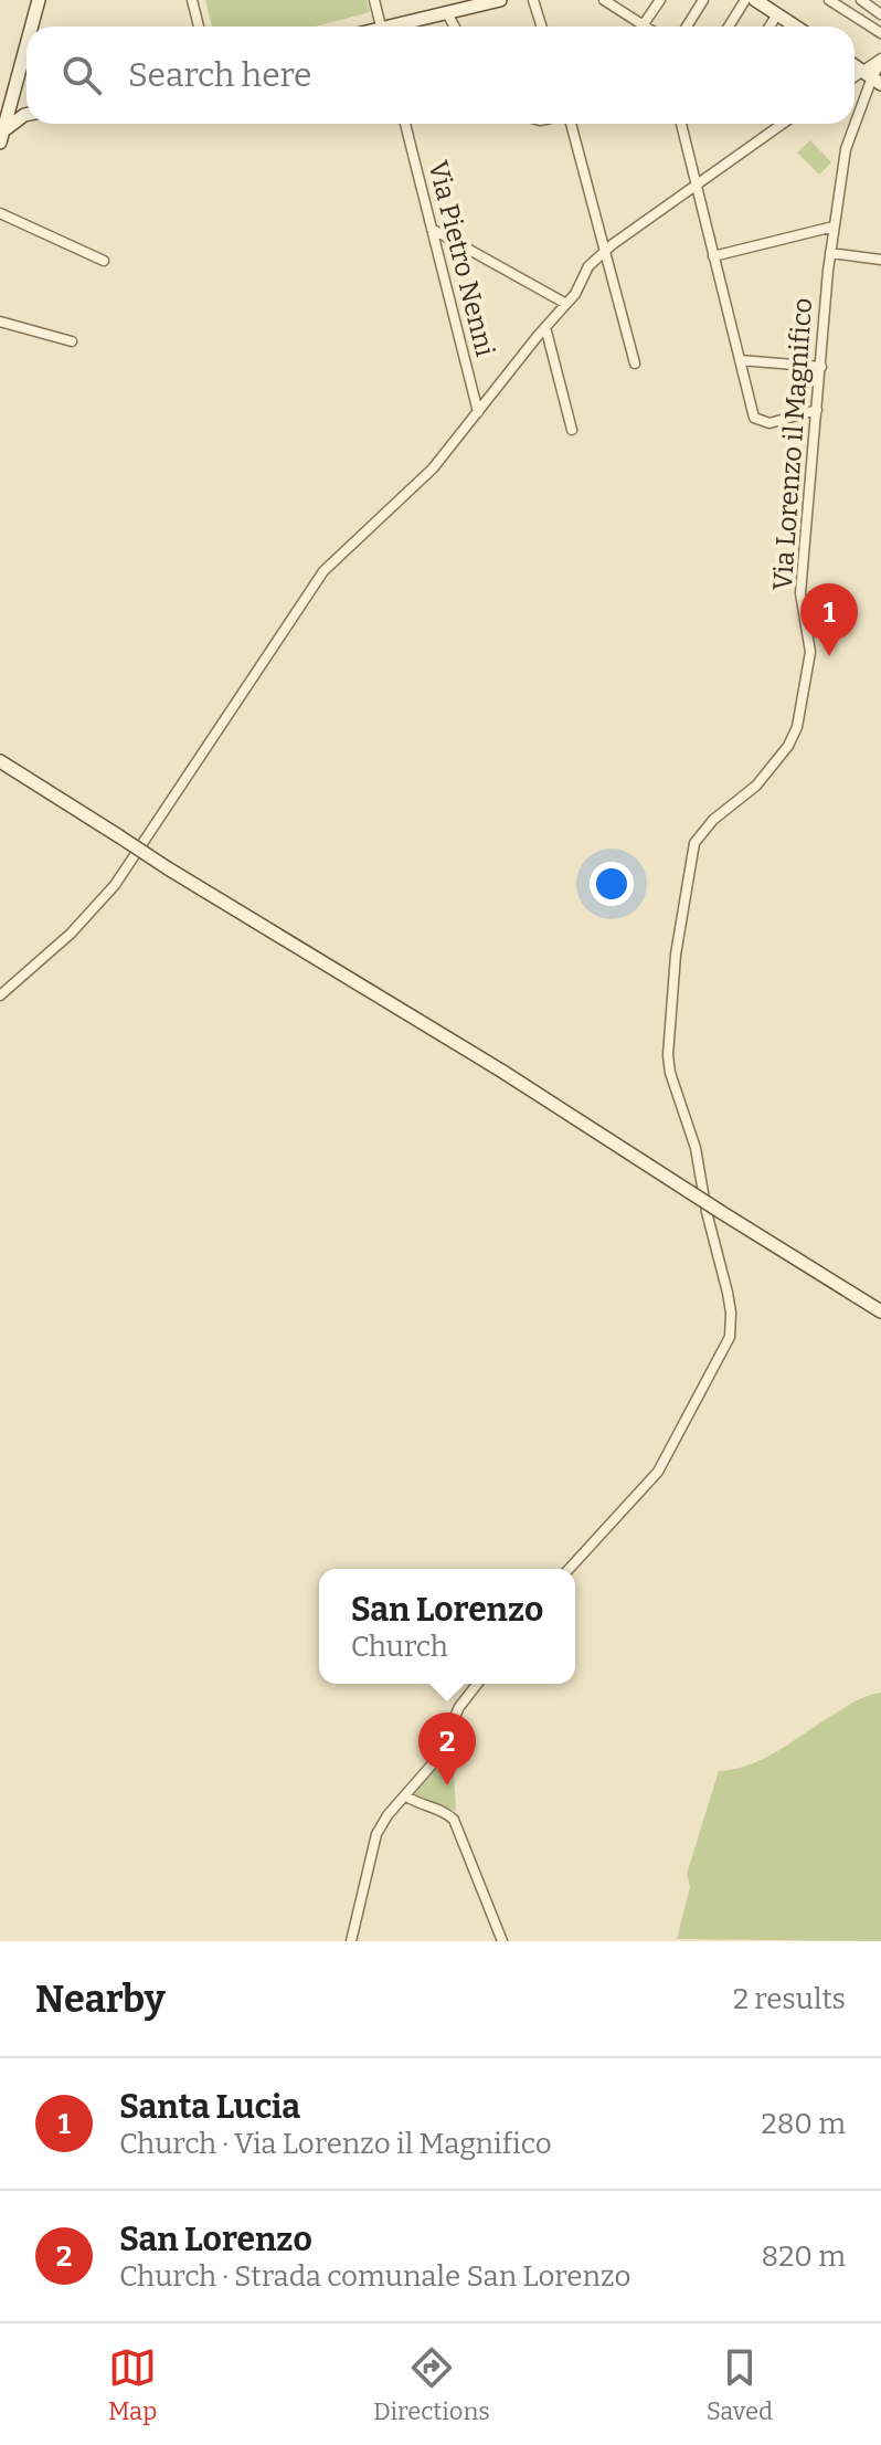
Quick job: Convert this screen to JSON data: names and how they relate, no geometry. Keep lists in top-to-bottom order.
{
  "streets": {
    "street": ["Via Pietro Nenni", "Via Lorenzo il Magnifico"]
  },
  "page": {
    "search": "Search here",
    "pins": ["1", "2"],
    "popup": ["San Lorenzo", "Church"],
    "heading": ["Nearby", "2 results"],
    "list": [
      {
        "mark": "1",
        "name": "Santa Lucia",
        "note": "Church · Via Lorenzo il Magnifico",
        "value": "280 m"
      },
      {
        "mark": "2",
        "name": "San Lorenzo",
        "note": "Church · Strada comunale San Lorenzo",
        "value": "820 m"
      }
    ],
    "nav": ["Map", "Directions", "Saved"]
  }
}
